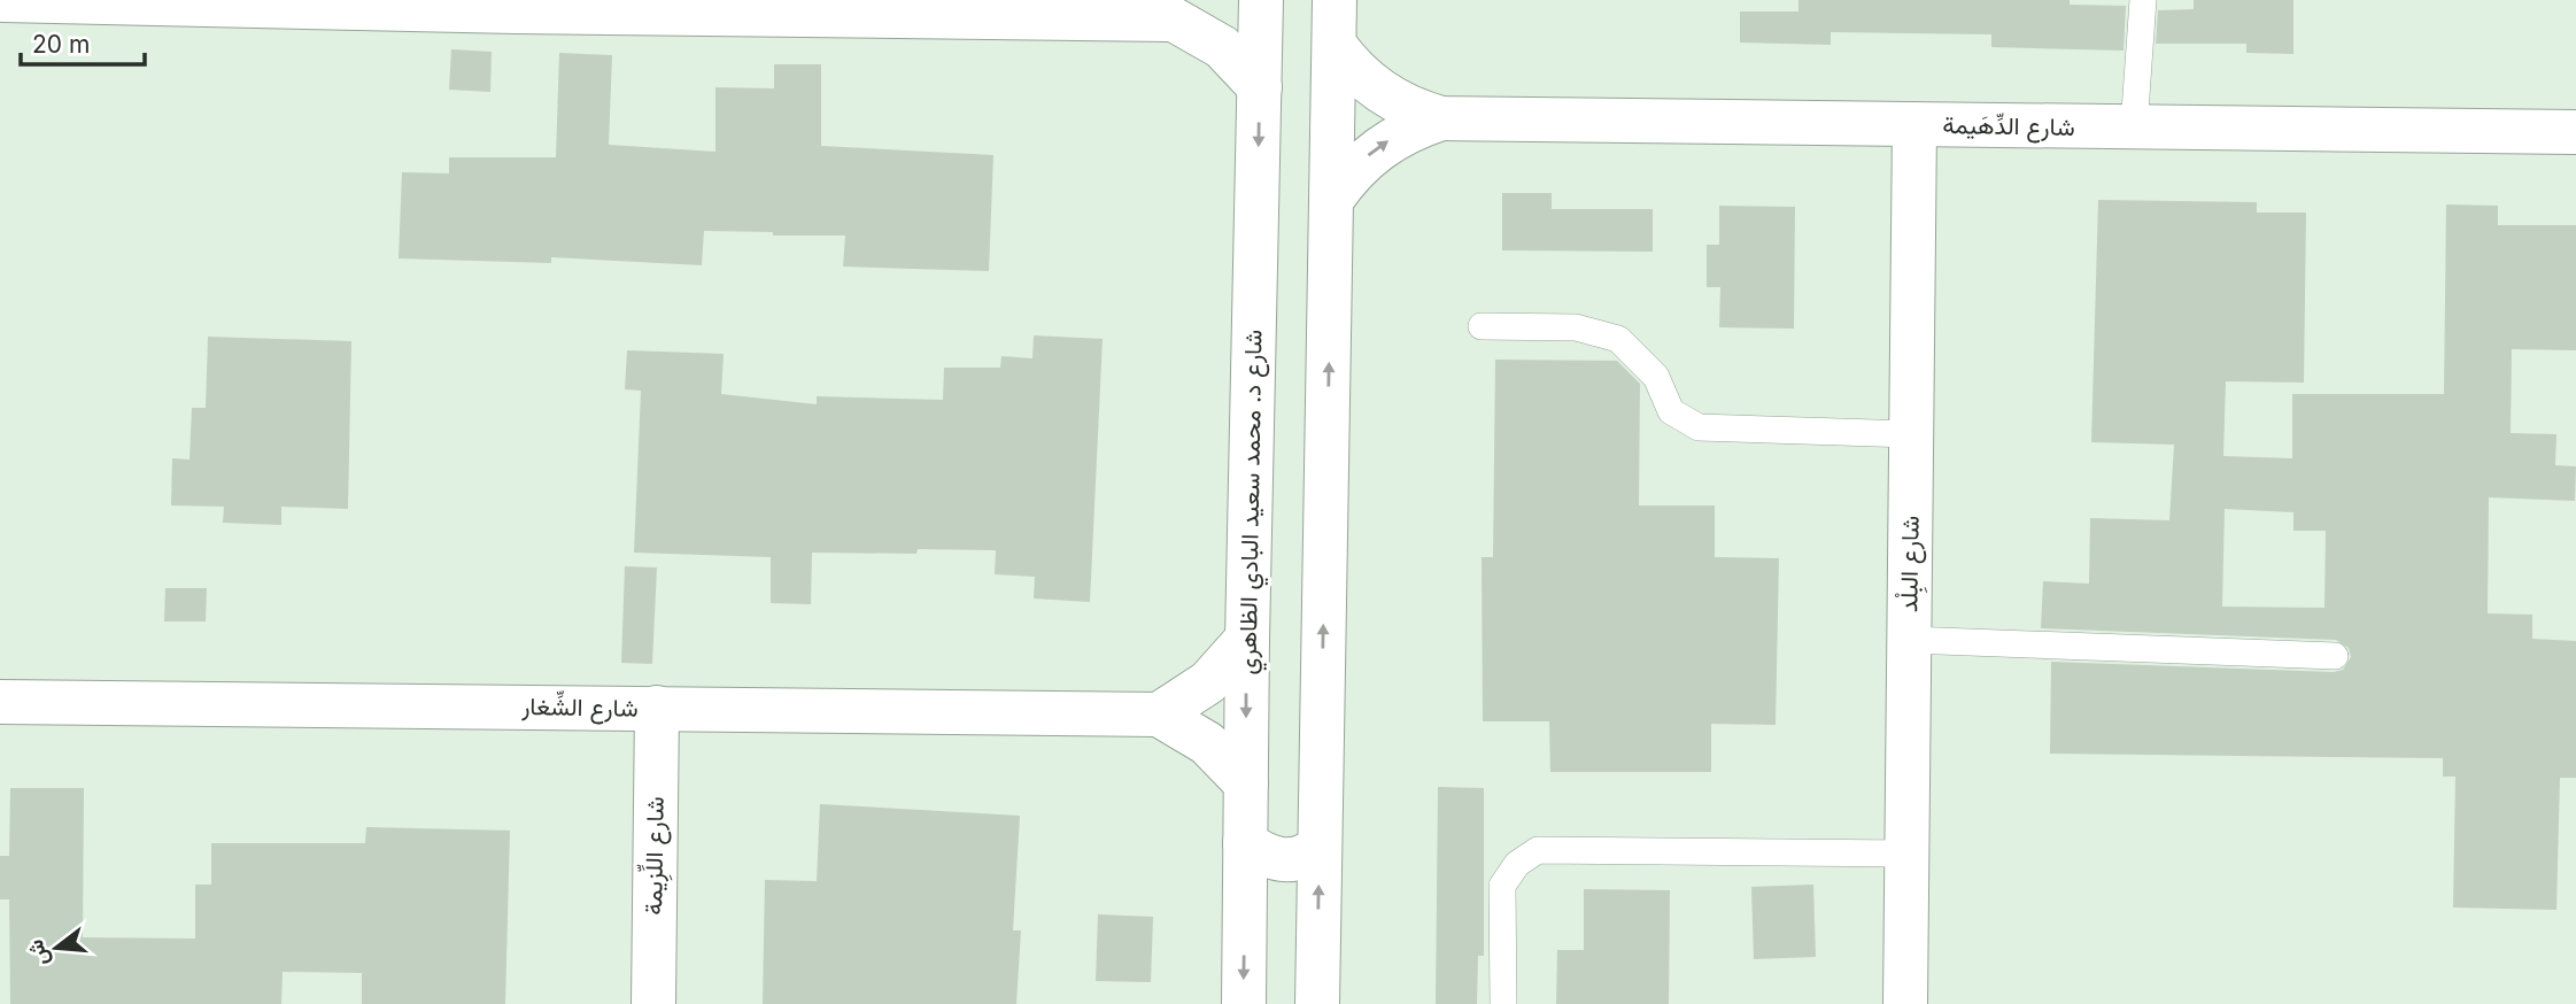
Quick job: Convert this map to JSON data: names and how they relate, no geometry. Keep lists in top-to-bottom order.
{
  "streets": {
    "street": [
      "شارع الدِّهَيمة",
      "شارع د. محمد سعيد البادي الظاهري",
      "شارع البِلْد",
      "شارع الشِّغار",
      "شارع اللِّزِيمة"
    ]
  },
  "crossings": [
    ["شارع الدِّهَيمة", "شارع البِلْد"],
    ["شارع د. محمد سعيد البادي الظاهري", "شارع الشِّغار"],
    ["شارع الشِّغار", "شارع اللِّزِيمة"]
  ],
  "scale_bar": "20 m",
  "north": "left"
}
